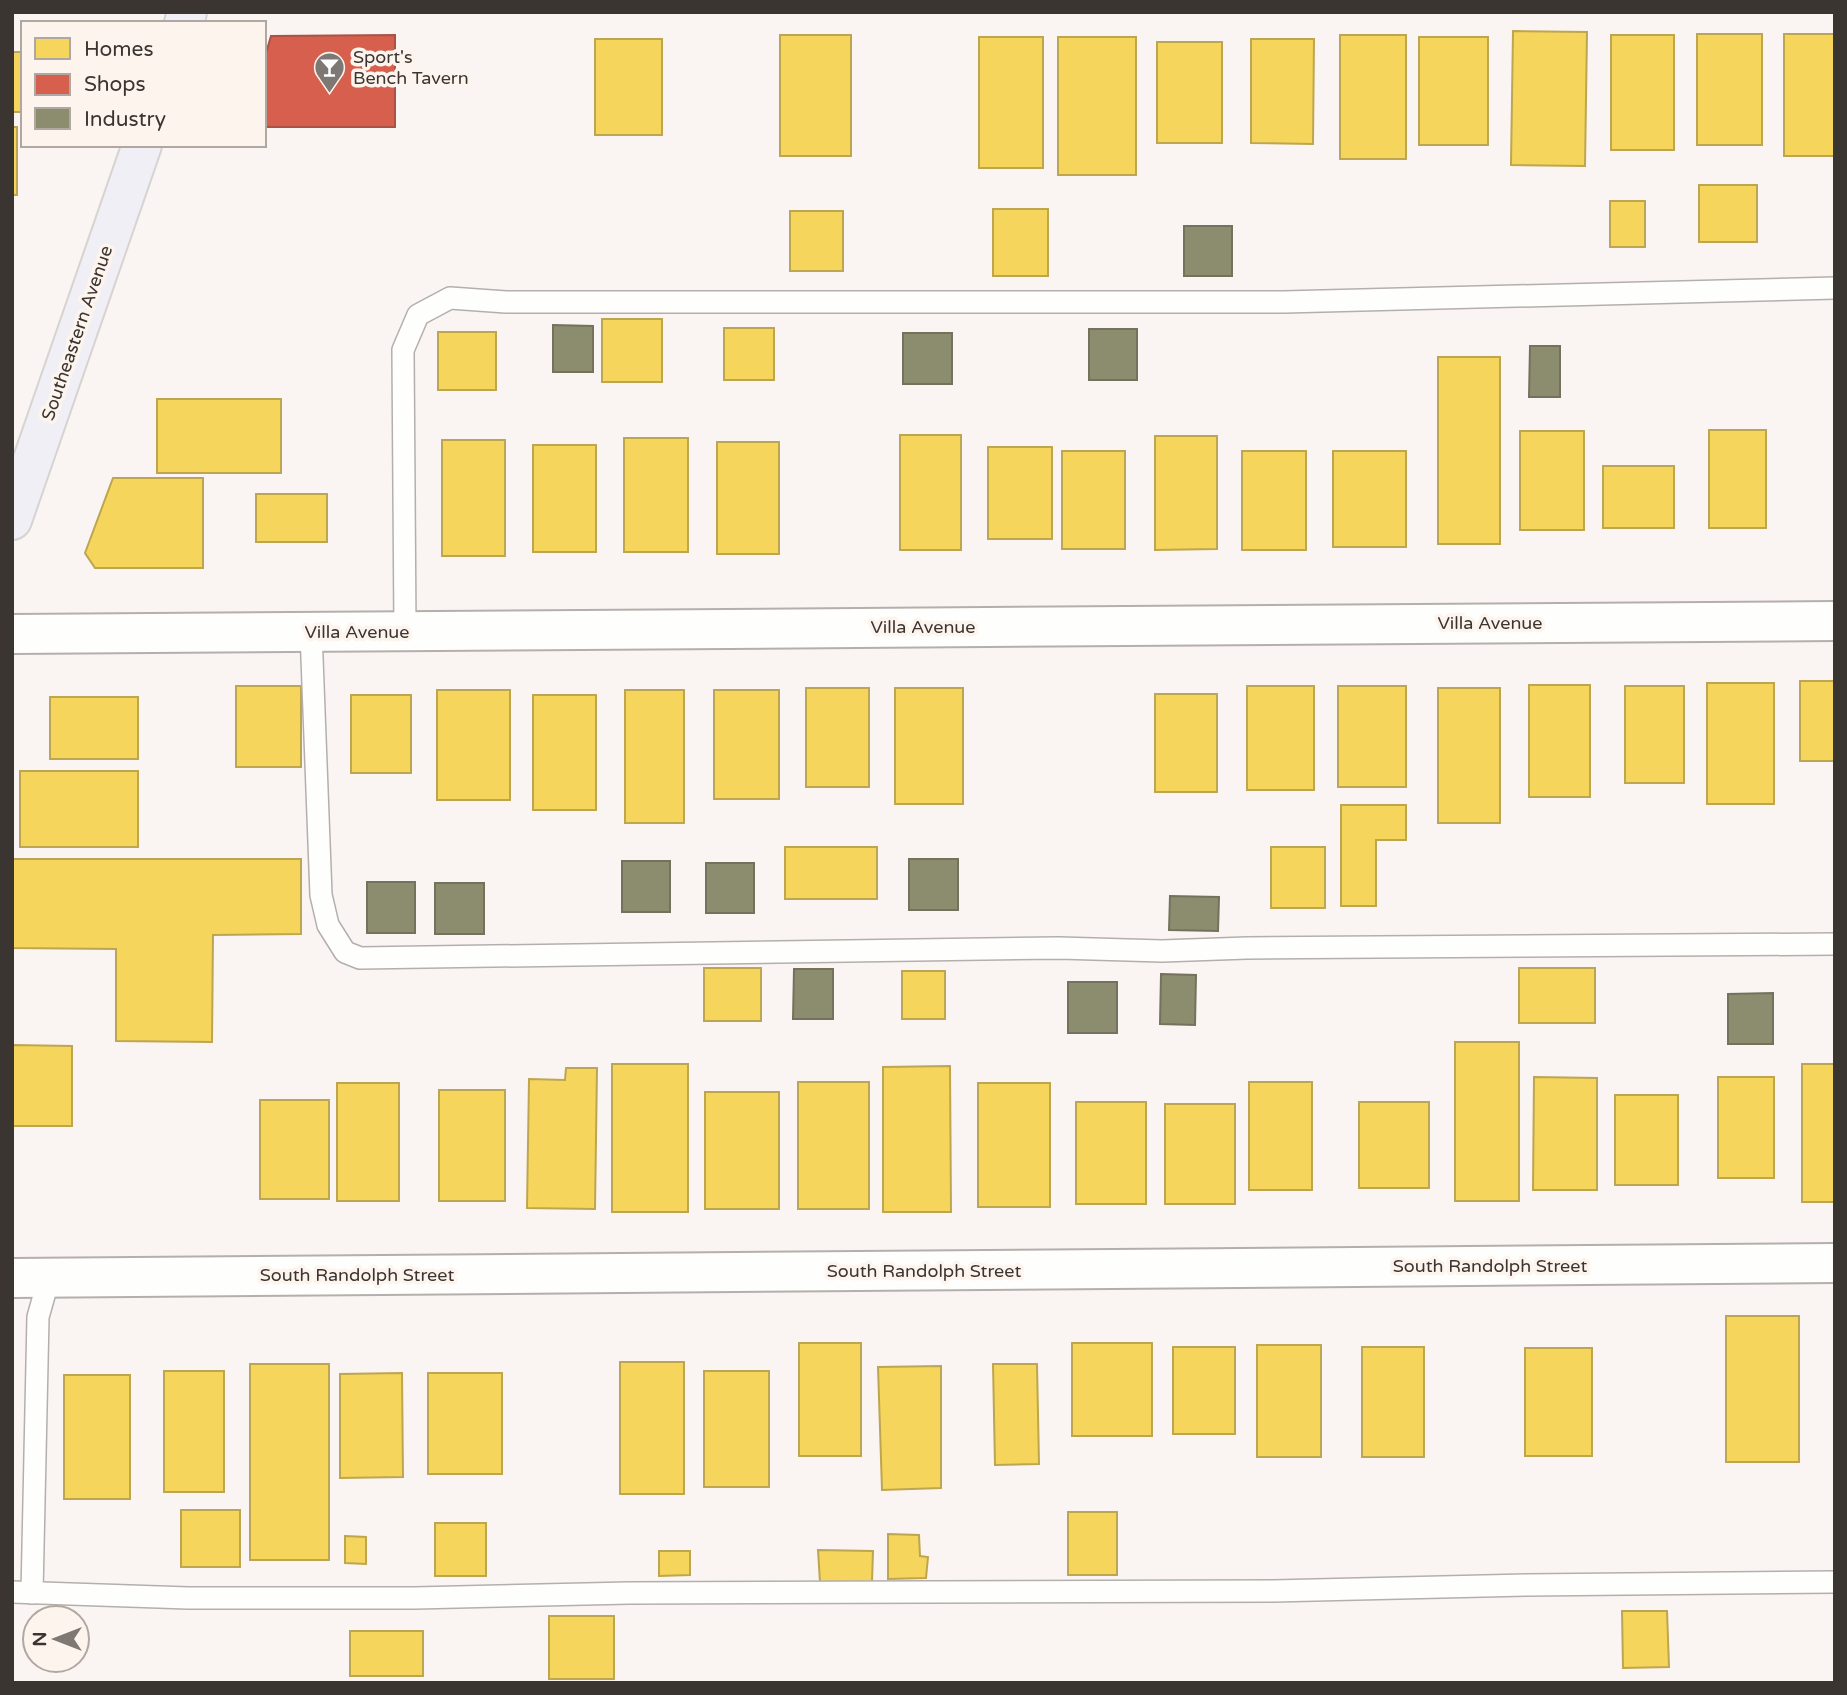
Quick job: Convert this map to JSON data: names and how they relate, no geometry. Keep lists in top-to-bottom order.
{
  "streets": {
    "main road": ["Southeastern Avenue"],
    "street": ["Villa Avenue", "South Randolph Street"]
  },
  "places": {
    "bar": ["Sport's Bench Tavern"]
  },
  "legend": ["Homes", "Shops", "Industry"],
  "north": "left"
}
